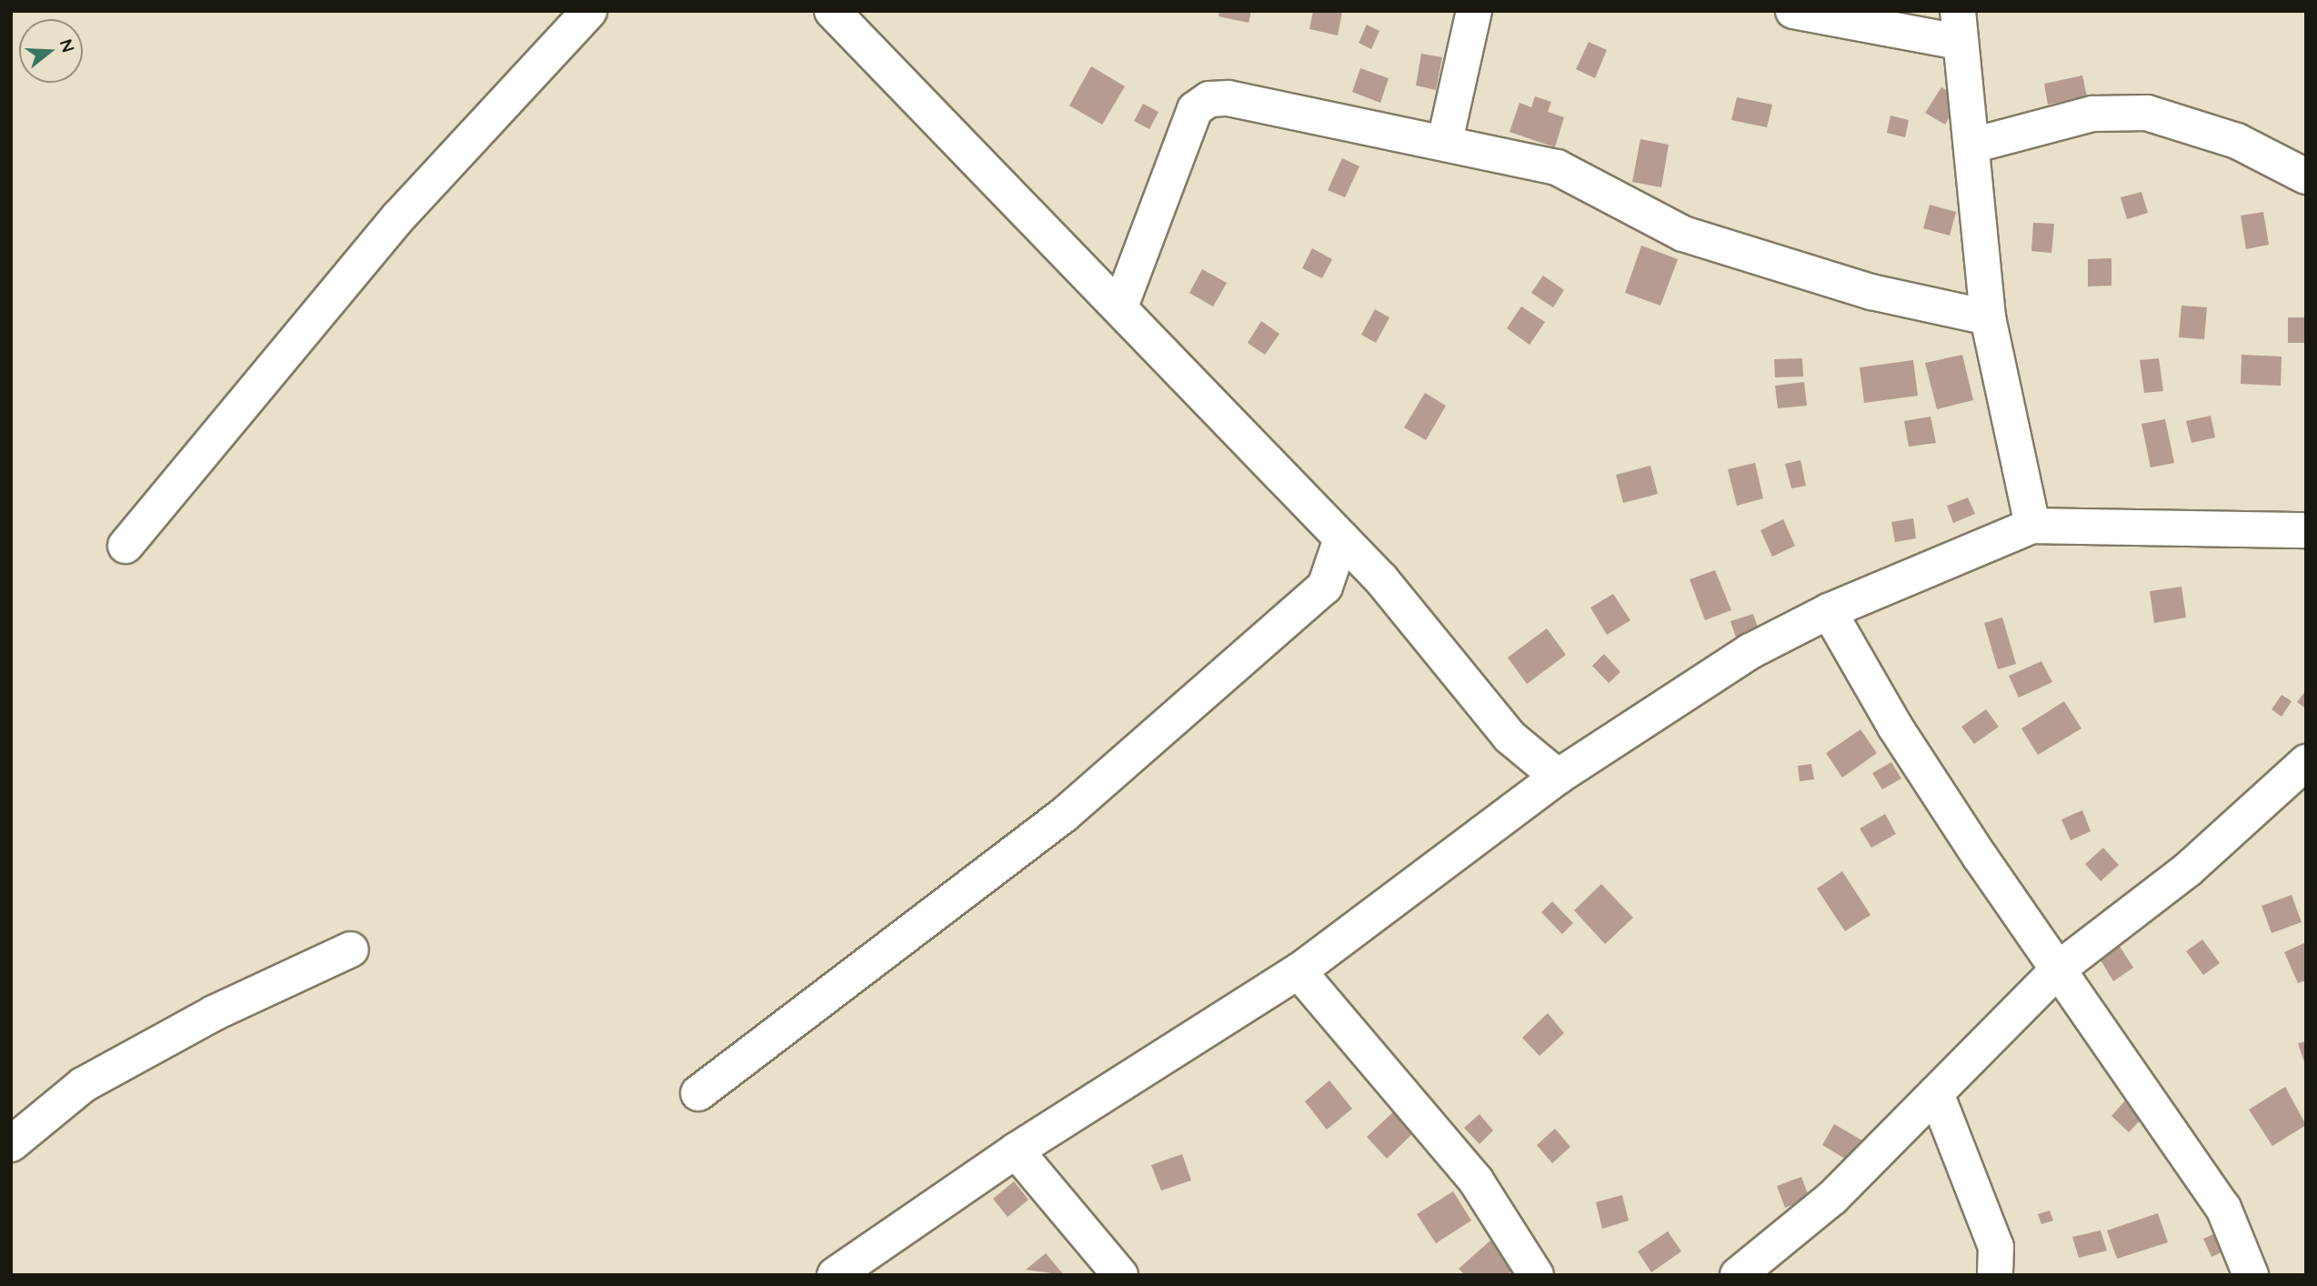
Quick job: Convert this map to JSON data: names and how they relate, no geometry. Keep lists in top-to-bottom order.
{
  "north": "right"
}
